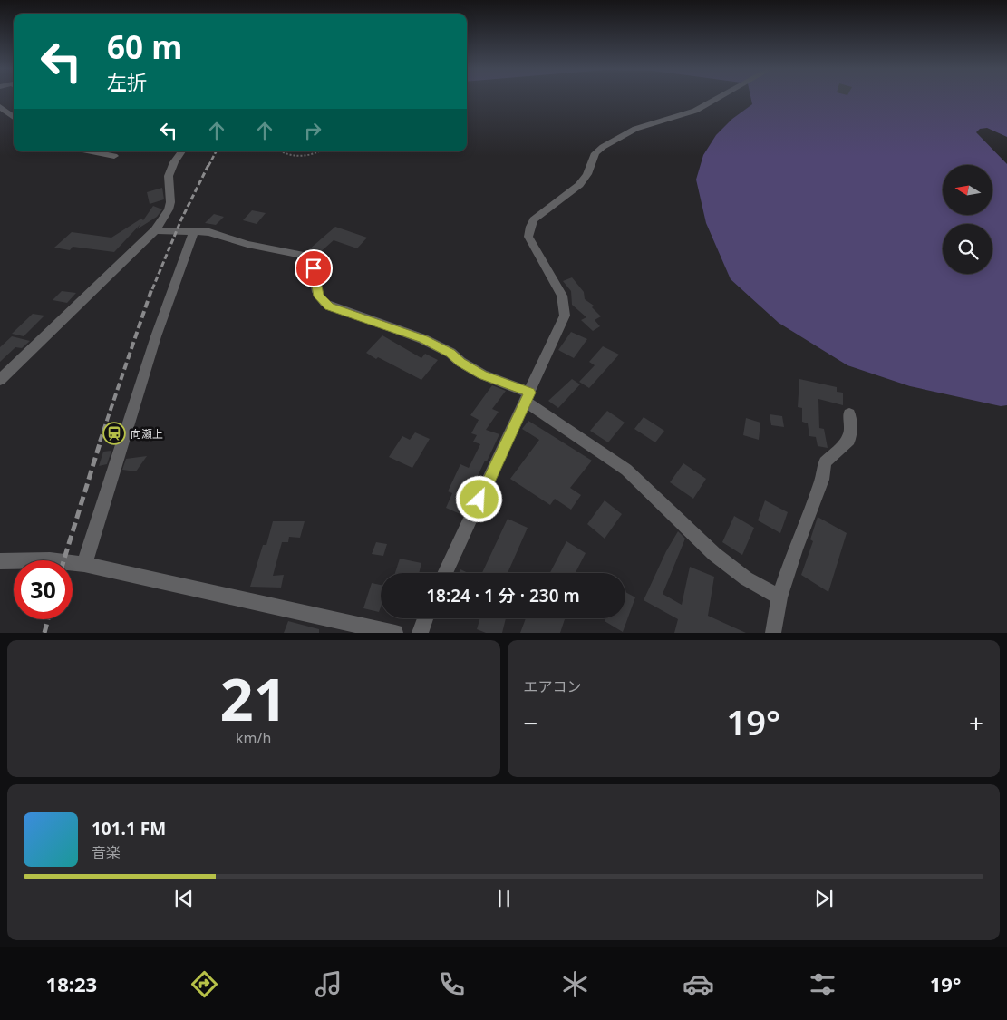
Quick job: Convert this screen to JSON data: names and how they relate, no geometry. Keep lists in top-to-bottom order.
{
  "places": {
    "station": ["向瀬上"]
  },
  "north": "left",
  "page": {
    "turn": ["60 m", "左折"],
    "limit": "30",
    "trip": "18:24 · 1 分 · 230 m",
    "tile": [
      ["21", "km/h"],
      "エアコン"
    ],
    "heat": ["−", "19°", "+"],
    "song": ["101.1 FM", "音楽"],
    "tabs": ["18:23", "19°"]
  }
}
